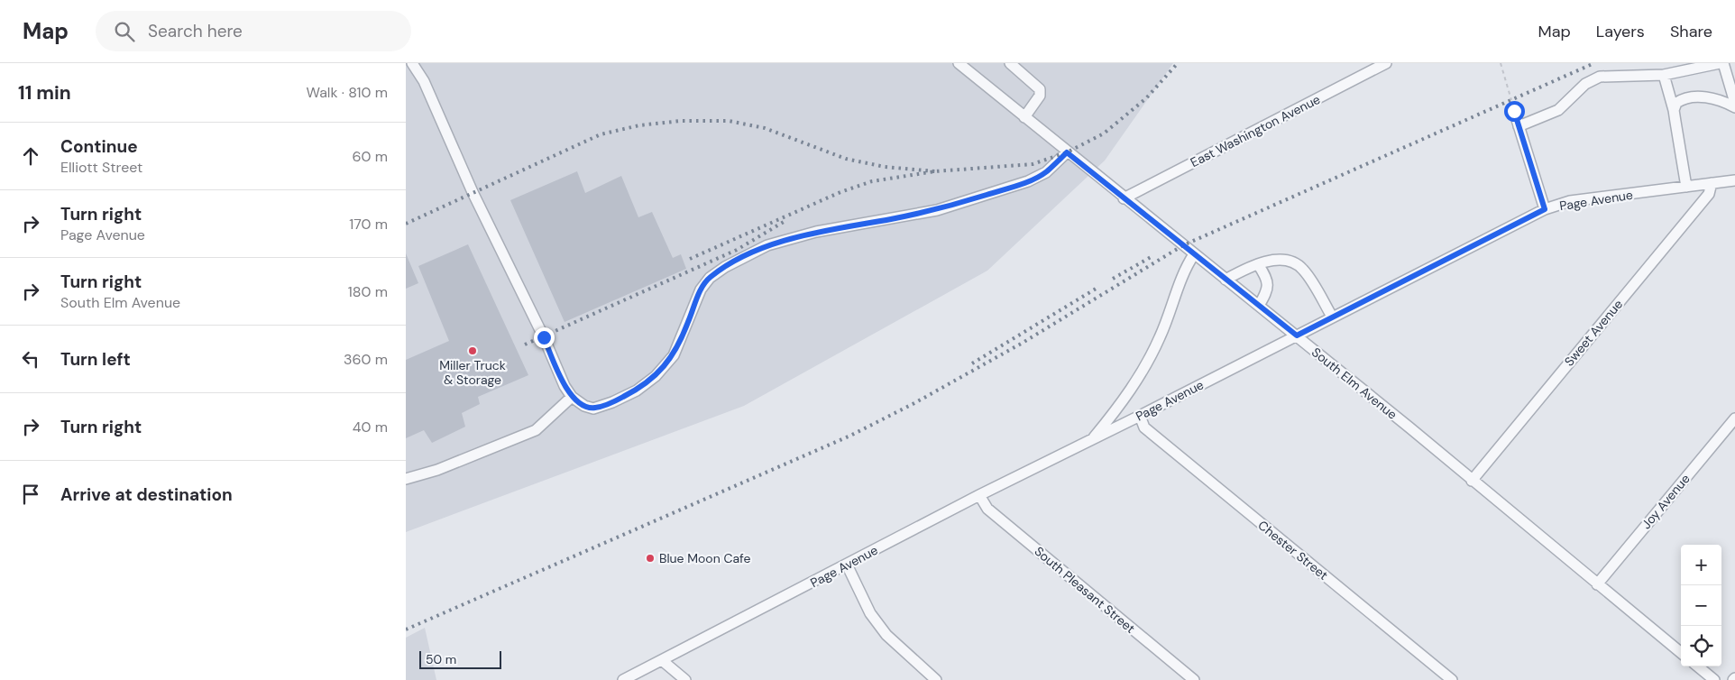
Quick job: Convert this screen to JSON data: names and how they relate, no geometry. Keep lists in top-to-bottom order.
{
  "streets": {
    "street": [
      "East Washington Avenue",
      "Page Avenue",
      "Sweet Avenue",
      "South Elm Avenue",
      "Joy Avenue",
      "Chester Street",
      "South Pleasant Street"
    ]
  },
  "crossings": [
    ["East Washington Avenue", "South Elm Avenue"],
    ["Page Avenue", "Sweet Avenue"],
    ["Page Avenue", "South Elm Avenue"],
    ["Page Avenue", "Chester Street"],
    ["Page Avenue", "South Pleasant Street"],
    ["Sweet Avenue", "South Elm Avenue"],
    ["South Elm Avenue", "Joy Avenue"]
  ],
  "places": ["Miller Truck & Storage", "Blue Moon Cafe"],
  "scale_bar": "50 m",
  "page": {
    "header": "Map",
    "search": "Search here",
    "nav": ["Map", "Layers", "Share"],
    "heading": ["11 min", "Walk · 810 m"],
    "list": [
      ["Continue", "Elliott Street", "60 m"],
      ["Turn right", "Page Avenue", "170 m"],
      ["Turn right", "South Elm Avenue", "180 m"],
      ["Turn left", "360 m"],
      ["Turn right", "40 m"],
      "Arrive at destination"
    ],
    "map_buttons": ["+", "−"],
    "scale": "50 m"
  }
}
